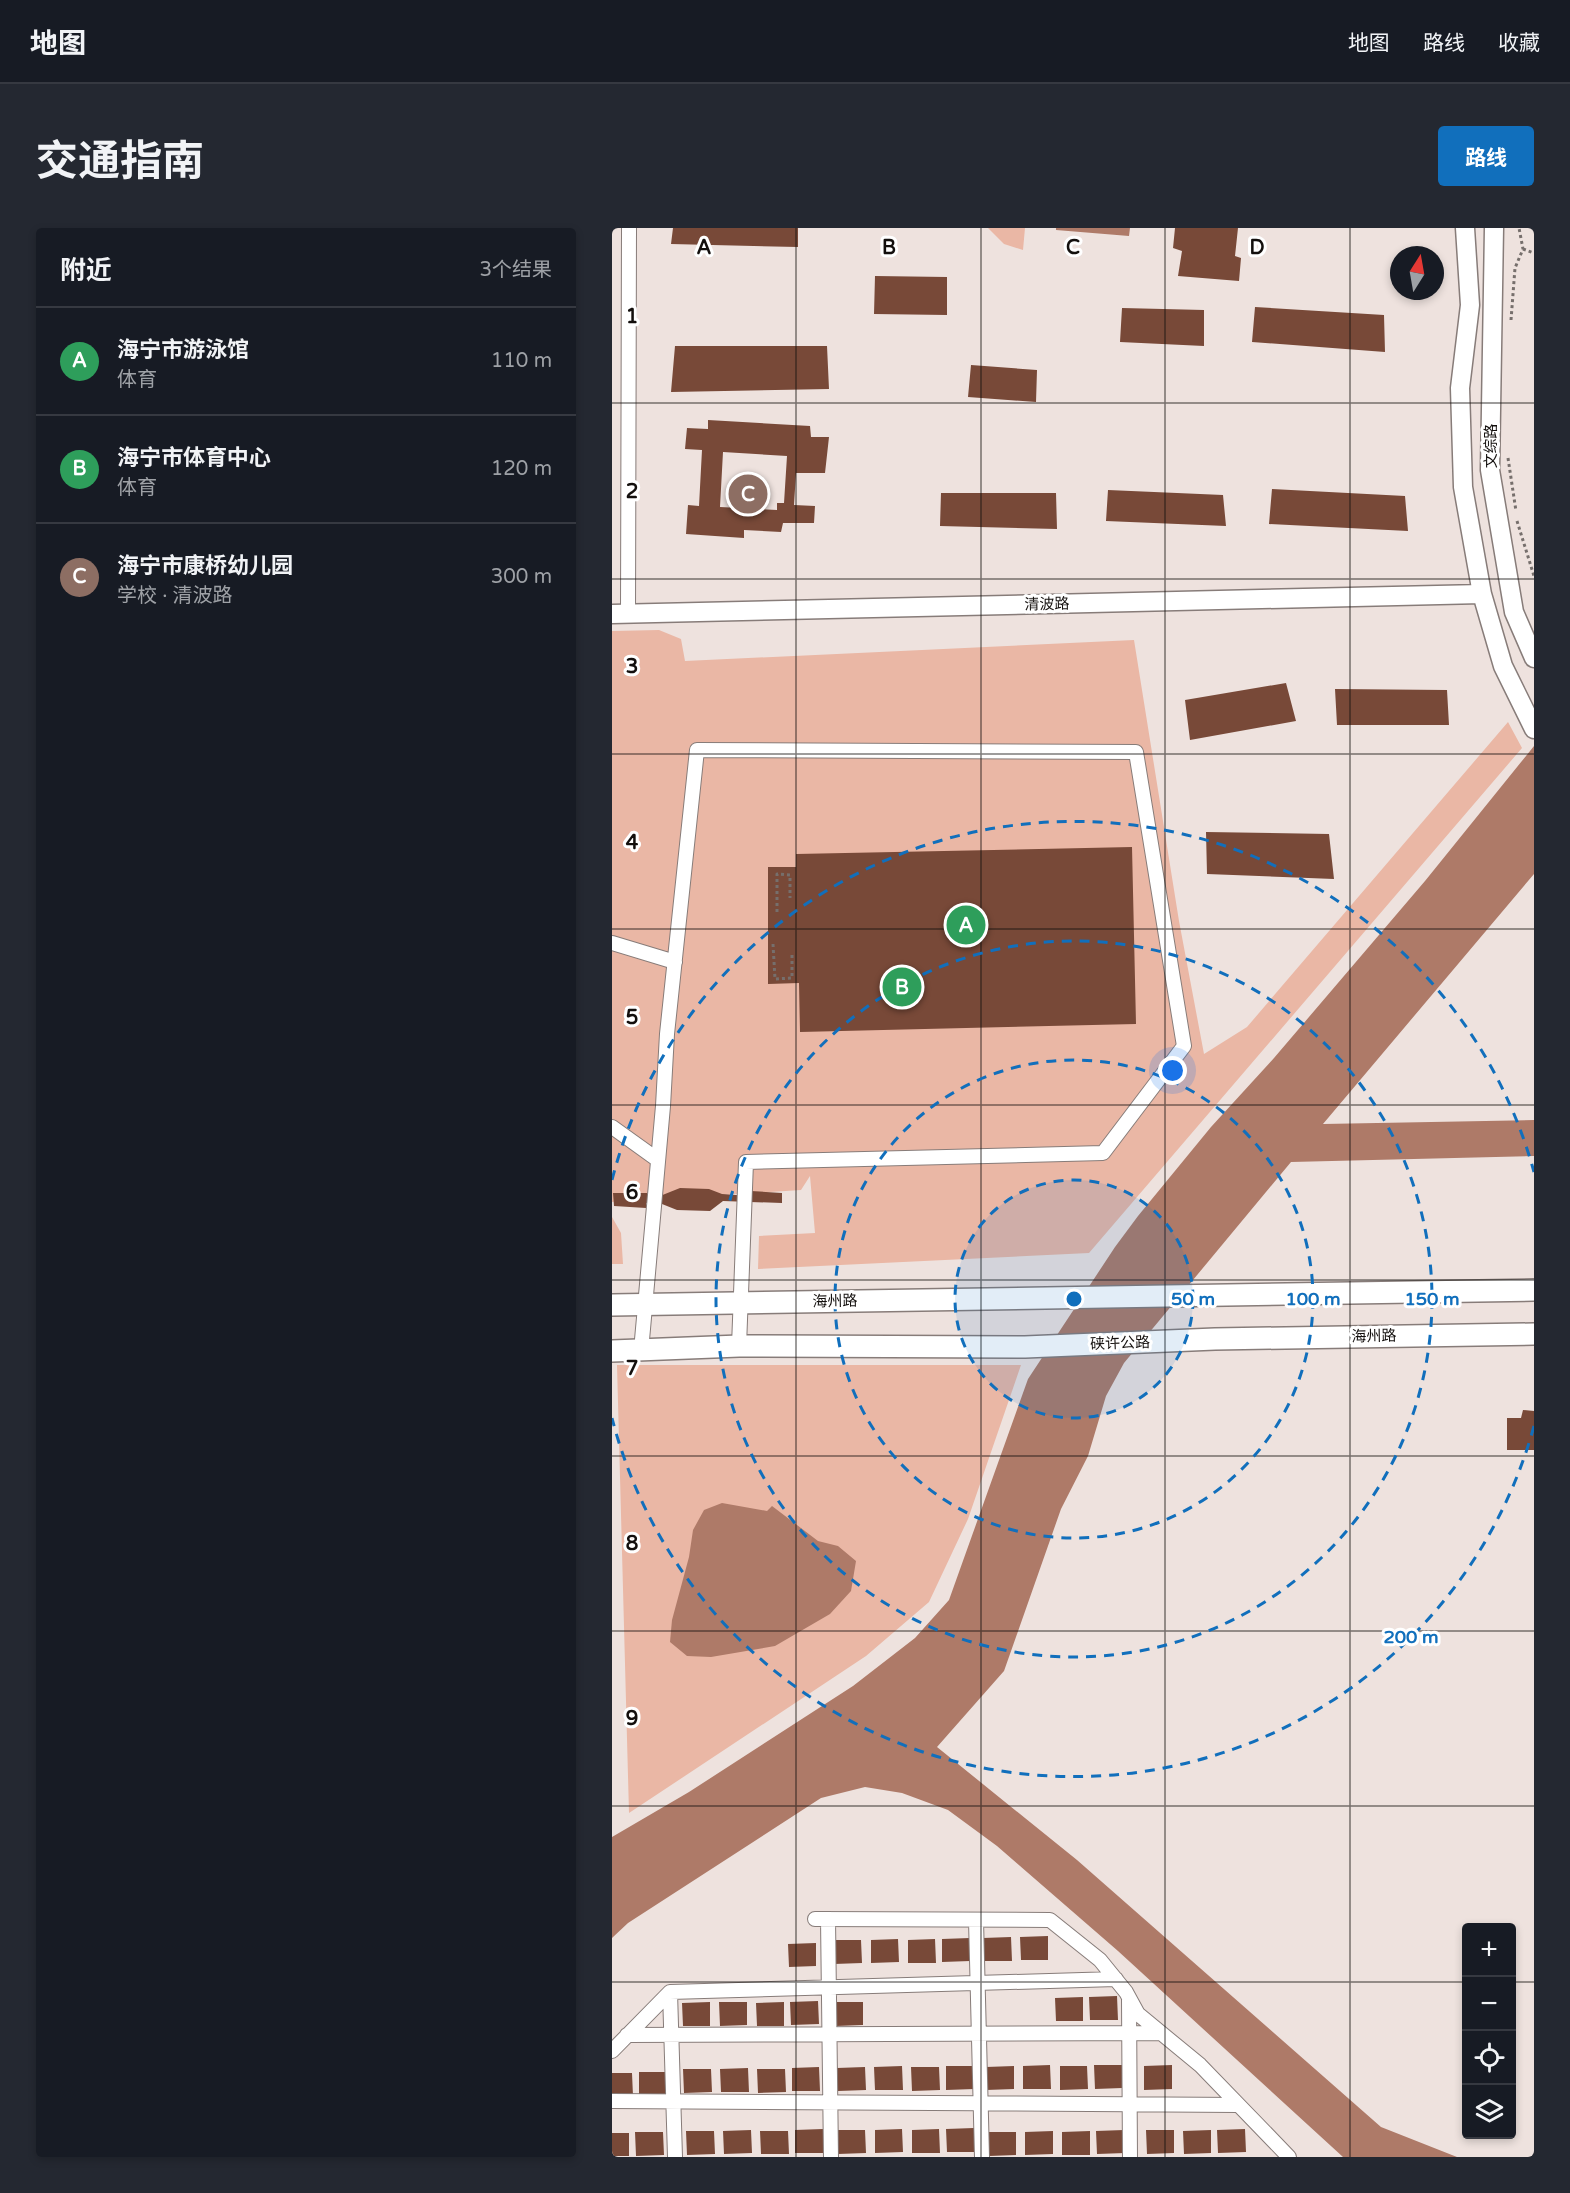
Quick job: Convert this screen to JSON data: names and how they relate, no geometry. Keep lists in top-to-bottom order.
{
  "streets": {
    "main road": [
      "文综路",
      "清波路",
      "海州路",
      "硖许公路"
    ]
  },
  "crossings": [
    ["海州路", "硖许公路"]
  ],
  "north": "top",
  "page": {
    "header": "地图",
    "nav": ["地图", "路线", "收藏"],
    "title": "交通指南",
    "buttons": "路线",
    "heading": ["附近", "3个结果"],
    "list": [
      {
        "mark": "A",
        "name": "海宁市游泳馆",
        "note": "体育",
        "value": "110 m"
      },
      {
        "mark": "B",
        "name": "海宁市体育中心",
        "note": "体育",
        "value": "120 m"
      },
      {
        "mark": "C",
        "name": "海宁市康桥幼儿园",
        "note": "学校 · 清波路",
        "value": "300 m"
      }
    ],
    "pins": ["C", "A", "B"],
    "map_buttons": ["+", "−"]
  },
  "grid": {
    "columns": [
      "A",
      "B",
      "C",
      "D"
    ],
    "rows": [
      "1",
      "2",
      "3",
      "4",
      "5",
      "6",
      "7",
      "8",
      "9"
    ]
  },
  "rings": [
    "50 m",
    "100 m",
    "150 m",
    "200 m"
  ]
}
